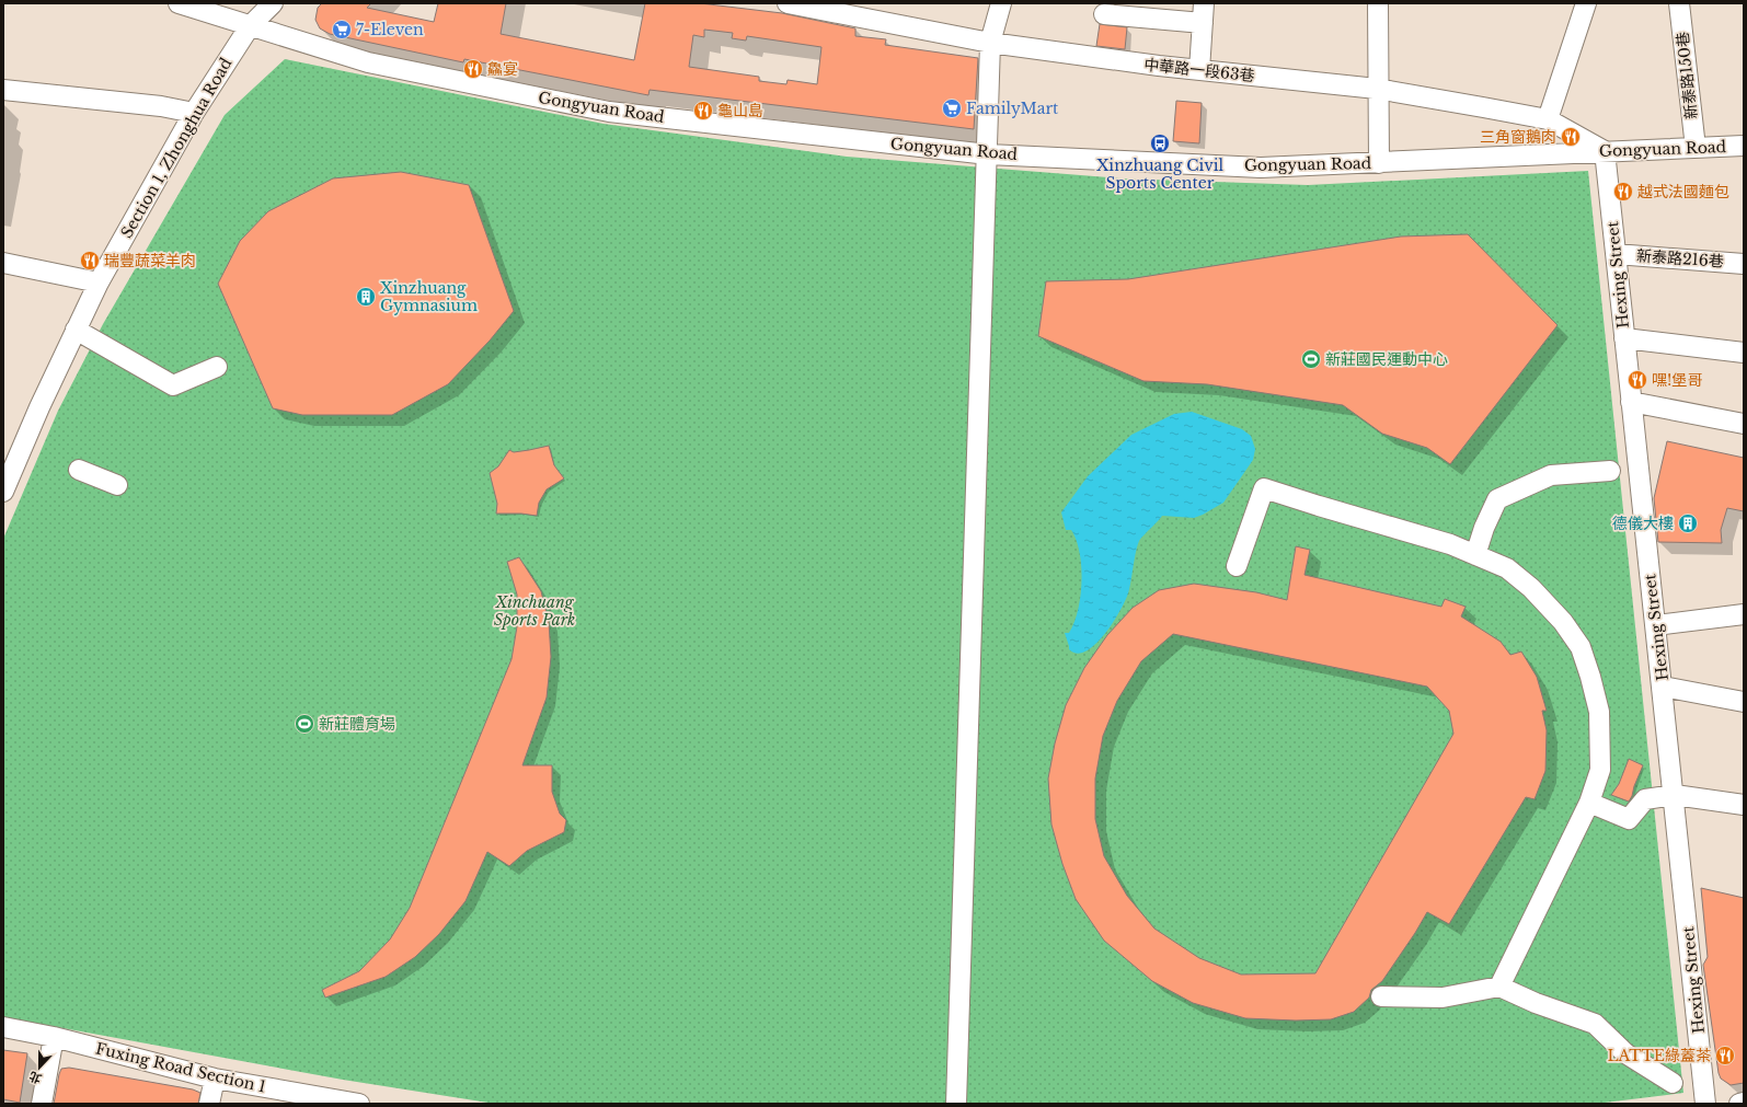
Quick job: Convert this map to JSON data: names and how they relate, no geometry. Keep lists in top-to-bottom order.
{
  "streets": {
    "street": [
      "中華路一段63巷",
      "新泰路150巷",
      "Gongyuan Road",
      "Section 1, Zhonghua Road",
      "新泰路216巷",
      "Hexing Street",
      "Fuxing Road Section 1"
    ]
  },
  "crossings": [
    ["中華路一段63巷", "Gongyuan Road"],
    ["中華路一段63巷", "Hexing Street"],
    ["新泰路150巷", "Gongyuan Road"],
    ["Gongyuan Road", "Section 1, Zhonghua Road"],
    ["Gongyuan Road", "Hexing Street"],
    ["新泰路216巷", "Hexing Street"]
  ],
  "parks": ["Xinchuang Sports Park"],
  "places": {
    "supermarket": ["7-Eleven", "FamilyMart"],
    "restaurant": [
      "鱻宴",
      "龜山島",
      "三角窗鵝肉",
      "越式法國麵包",
      "瑞豐蔬菜羊肉",
      "嘿!堡哥",
      "LATTE綠蓋茶"
    ],
    "bus stop": ["Xinzhuang Civil Sports Center"],
    "building": ["Xinzhuang Gymnasium", "德儀大樓"],
    "sports": ["新莊國民運動中心", "新莊體育場"]
  },
  "north": "bottom"
}
